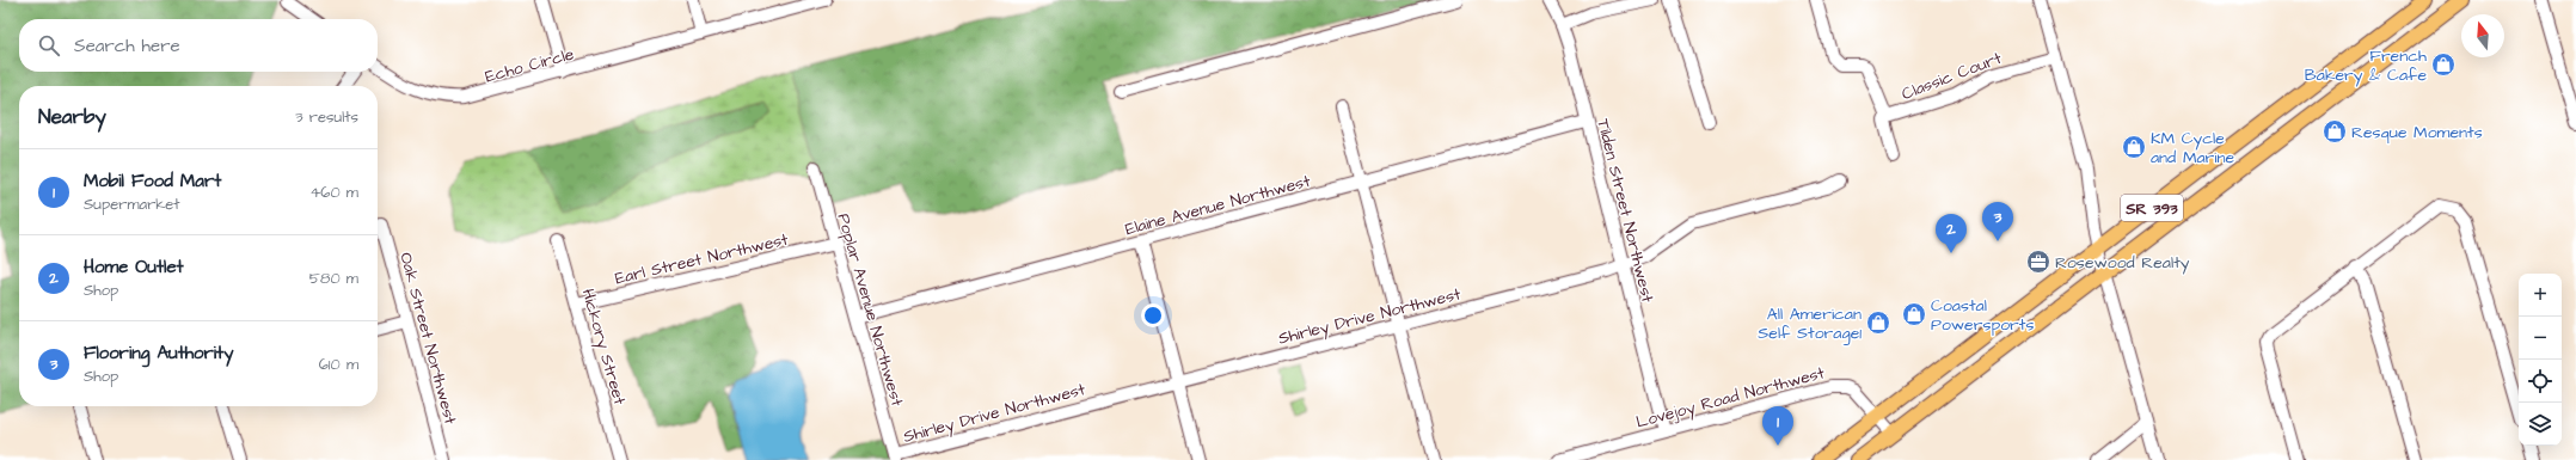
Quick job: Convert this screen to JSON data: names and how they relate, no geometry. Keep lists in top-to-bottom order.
{
  "streets": {
    "main road": ["SR 393"],
    "street": [
      "Echo Circle",
      "Classic Court",
      "Elaine Avenue Northwest",
      "Tilden Street Northwest",
      "Earl Street Northwest",
      "Poplar Avenue Northwest",
      "Shirley Drive Northwest",
      "Oak Street Northwest",
      "Hickory Street",
      "Lovejoy Road Northwest"
    ]
  },
  "crossings": [
    ["Elaine Avenue Northwest", "Tilden Street Northwest"],
    ["Elaine Avenue Northwest", "Poplar Avenue Northwest"],
    ["SR 393", "Lovejoy Road Northwest"],
    ["Tilden Street Northwest", "Shirley Drive Northwest"],
    ["Tilden Street Northwest", "Lovejoy Road Northwest"],
    ["Earl Street Northwest", "Poplar Avenue Northwest"],
    ["Earl Street Northwest", "Hickory Street"],
    ["Poplar Avenue Northwest", "Shirley Drive Northwest"]
  ],
  "places": {
    "shop": [
      "French Bakery & Cafe",
      "Resque Moments",
      "KM Cycle and Marine",
      "Coastal Powersports",
      "All American Self Storage1"
    ],
    "office": ["Rosewood Realty"]
  },
  "north": "top",
  "page": {
    "search": "Search here",
    "heading": ["Nearby", "3 results"],
    "list": [
      {
        "mark": "1",
        "name": "Mobil Food Mart",
        "note": "Supermarket",
        "value": "460 m"
      },
      {
        "mark": "2",
        "name": "Home Outlet",
        "note": "Shop",
        "value": "580 m"
      },
      {
        "mark": "3",
        "name": "Flooring Authority",
        "note": "Shop",
        "value": "610 m"
      }
    ],
    "pins": ["3", "2", "1"],
    "map_buttons": ["+", "−"]
  }
}
